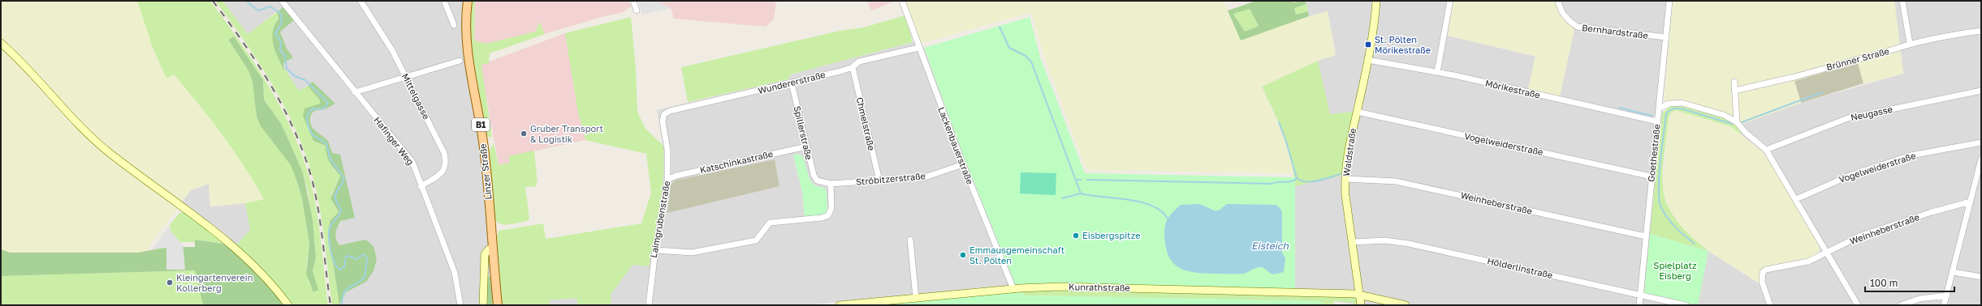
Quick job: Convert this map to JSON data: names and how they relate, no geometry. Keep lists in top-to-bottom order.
{
  "streets": {
    "main road": ["B1", "Linzer Straße"],
    "street": [
      "Bernhardstraße",
      "Brünner Straße",
      "Wundererstraße",
      "Mörikestraße",
      "Mittelgasse",
      "Neugasse",
      "Chmelstraße",
      "Spillerstraße",
      "Hafinger Weg",
      "Vogelweiderstraße",
      "Lackenbauerstraße",
      "Waldstraße",
      "Goethestraße",
      "Katschinkastraße",
      "Ströbitzerstraße",
      "Weinheberstraße",
      "Laimgrubenstraße",
      "Hölderlinstraße",
      "Kunrathstraße"
    ]
  },
  "crossings": [
    ["Bernhardstraße", "Goethestraße"],
    ["Wundererstraße", "Chmelstraße"],
    ["Wundererstraße", "Spillerstraße"],
    ["Wundererstraße", "Lackenbauerstraße"],
    ["Wundererstraße", "Laimgrubenstraße"],
    ["Mörikestraße", "Waldstraße"],
    ["Mörikestraße", "Goethestraße"],
    ["Mittelgasse", "Hafinger Weg"],
    ["Chmelstraße", "Ströbitzerstraße"],
    ["Spillerstraße", "Katschinkastraße"],
    ["Spillerstraße", "Ströbitzerstraße"],
    ["Vogelweiderstraße", "Waldstraße"],
    ["Vogelweiderstraße", "Goethestraße"],
    ["Lackenbauerstraße", "Ströbitzerstraße"],
    ["Lackenbauerstraße", "Kunrathstraße"],
    ["Waldstraße", "Weinheberstraße"],
    ["Waldstraße", "Hölderlinstraße"],
    ["Waldstraße", "Kunrathstraße"],
    ["Goethestraße", "Weinheberstraße"],
    ["Goethestraße", "Hölderlinstraße"],
    ["Katschinkastraße", "Laimgrubenstraße"]
  ],
  "water": ["Eisteich"],
  "parks": ["Spielplatz Eisberg"],
  "places": {
    "transit": ["St. Pölten Mörikestraße"],
    "other": [
      "Gruber Transport & Logistik",
      "Eisbergspitze",
      "Emmausgemeinschaft St. Pölten",
      "Kleingartenverein Kollerberg"
    ]
  },
  "scale_bar": "100 m"
}
